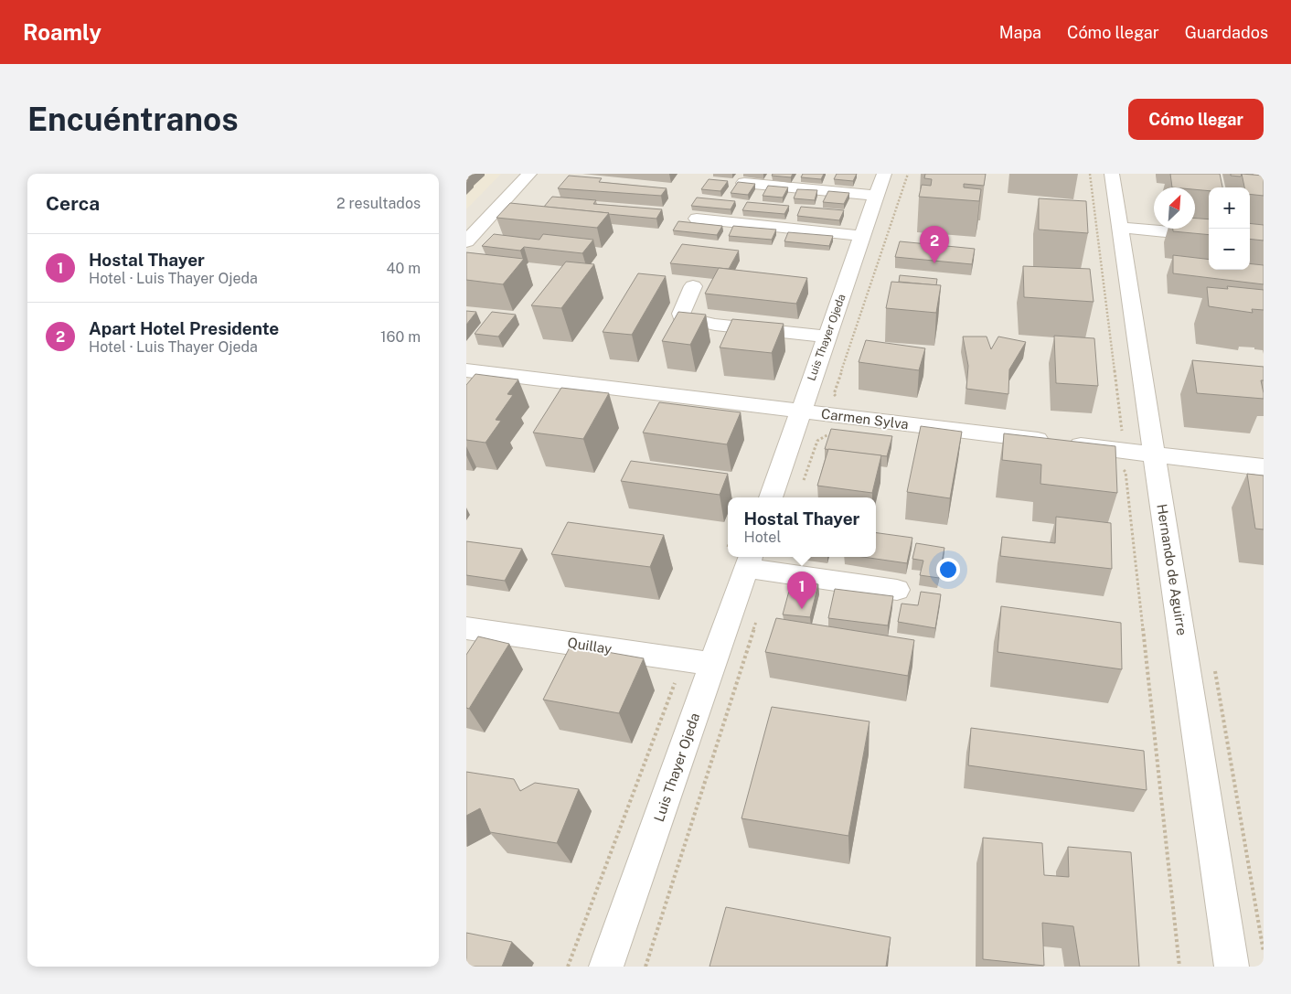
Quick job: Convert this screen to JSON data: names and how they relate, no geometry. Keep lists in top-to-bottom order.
{
  "streets": {
    "street": [
      "Luis Thayer Ojeda",
      "Carmen Sylva",
      "Hernando de Aguirre",
      "Quillay"
    ]
  },
  "crossings": [
    ["Luis Thayer Ojeda", "Carmen Sylva"],
    ["Luis Thayer Ojeda", "Quillay"],
    ["Carmen Sylva", "Hernando de Aguirre"]
  ],
  "north": "top right",
  "page": {
    "header": "Roamly",
    "nav": ["Mapa", "Cómo llegar", "Guardados"],
    "buttons": "Cómo llegar",
    "title": "Encuéntranos",
    "heading": ["Cerca", "2 resultados"],
    "map_buttons": ["+", "−"],
    "pins": ["2", "1"],
    "list": [
      {
        "mark": "1",
        "name": "Hostal Thayer",
        "note": "Hotel · Luis Thayer Ojeda",
        "value": "40 m"
      },
      {
        "mark": "2",
        "name": "Apart Hotel Presidente",
        "note": "Hotel · Luis Thayer Ojeda",
        "value": "160 m"
      }
    ],
    "popup": ["Hostal Thayer", "Hotel"]
  }
}
